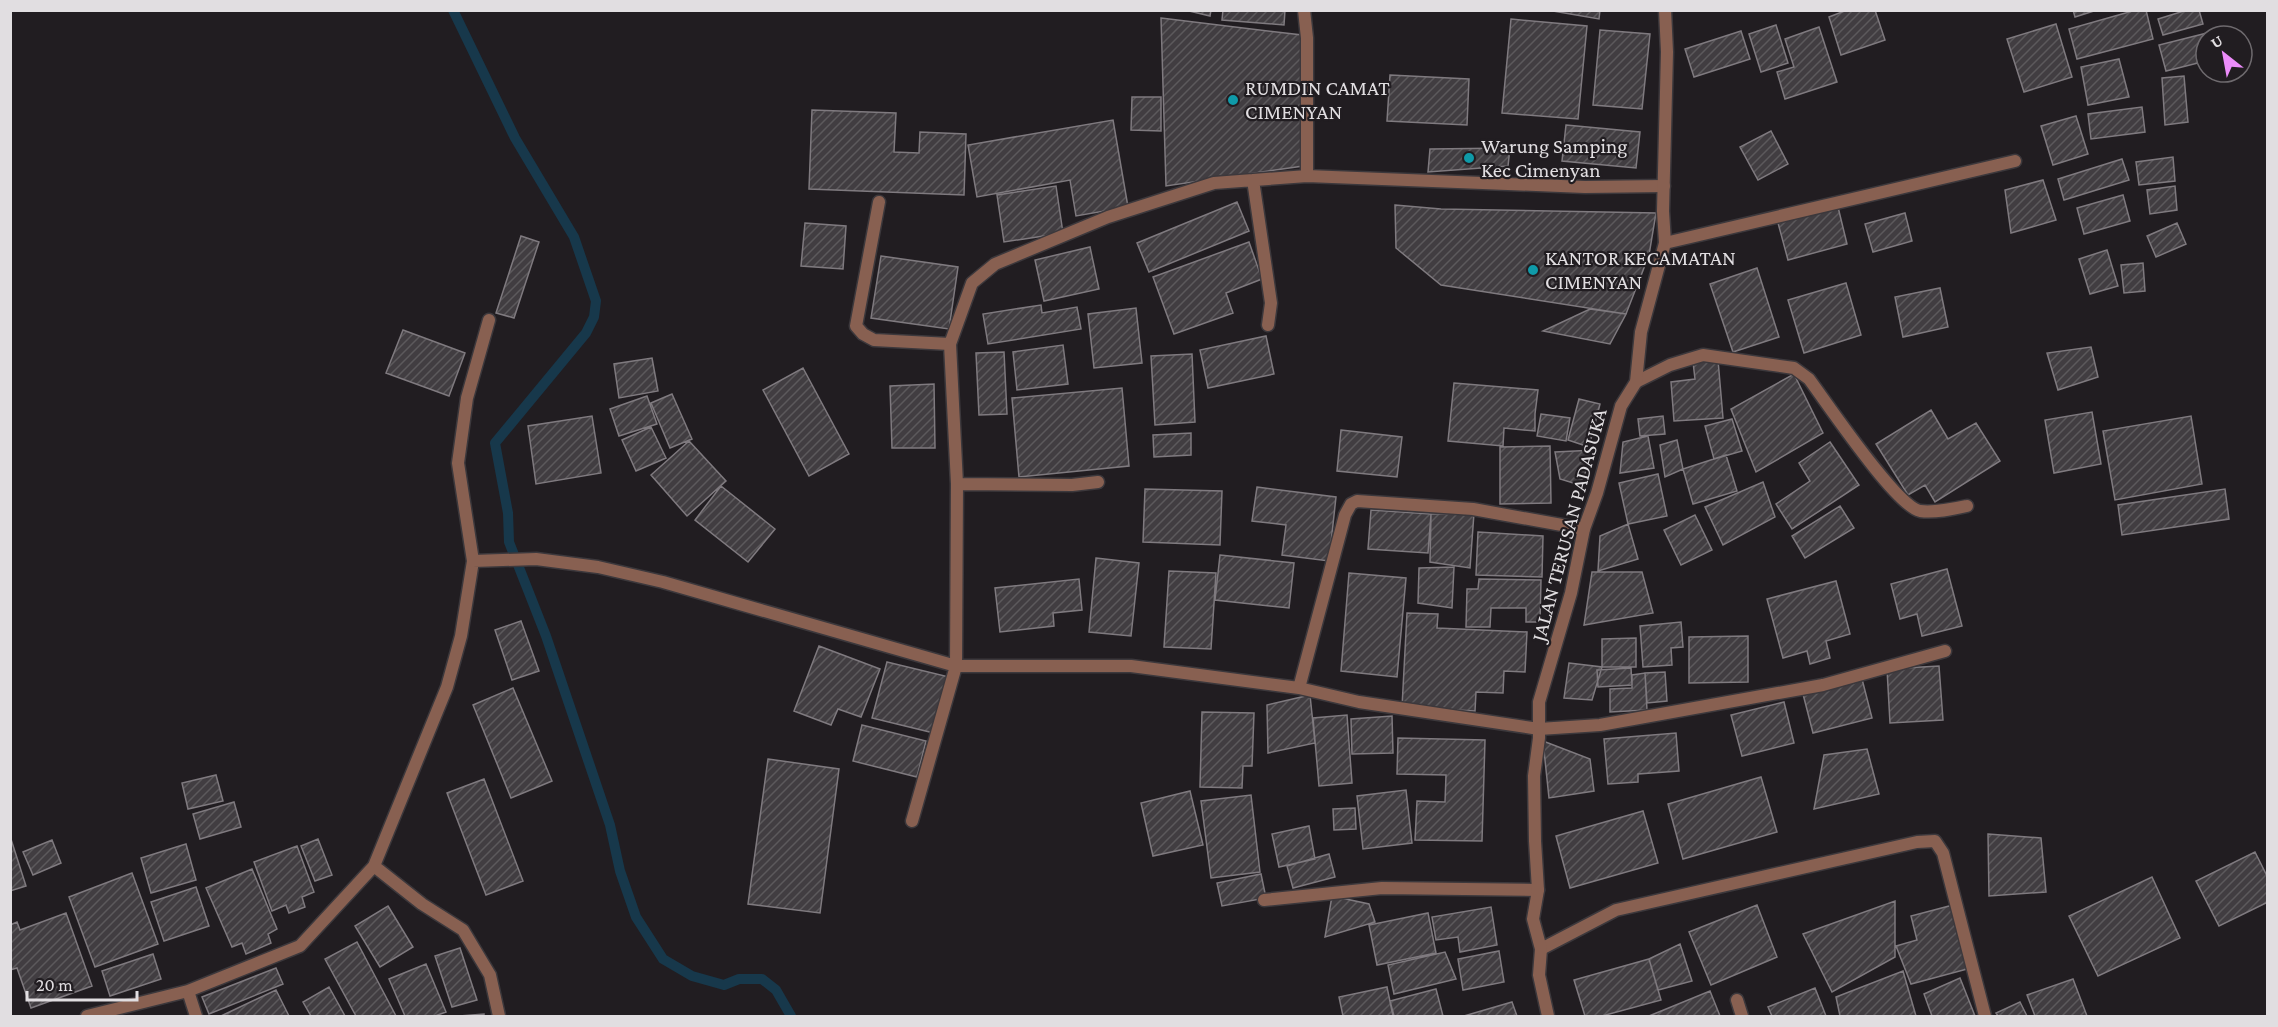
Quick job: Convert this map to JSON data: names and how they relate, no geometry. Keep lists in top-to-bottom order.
{
  "streets": {
    "street": ["JALAN TERUSAN PADASUKA"]
  },
  "places": ["RUMDIN CAMAT CIMENYAN", "Warung Samping Kec Cimenyan", "KANTOR KECAMATAN CIMENYAN"],
  "scale_bar": "20 m",
  "north": "top left"
}
